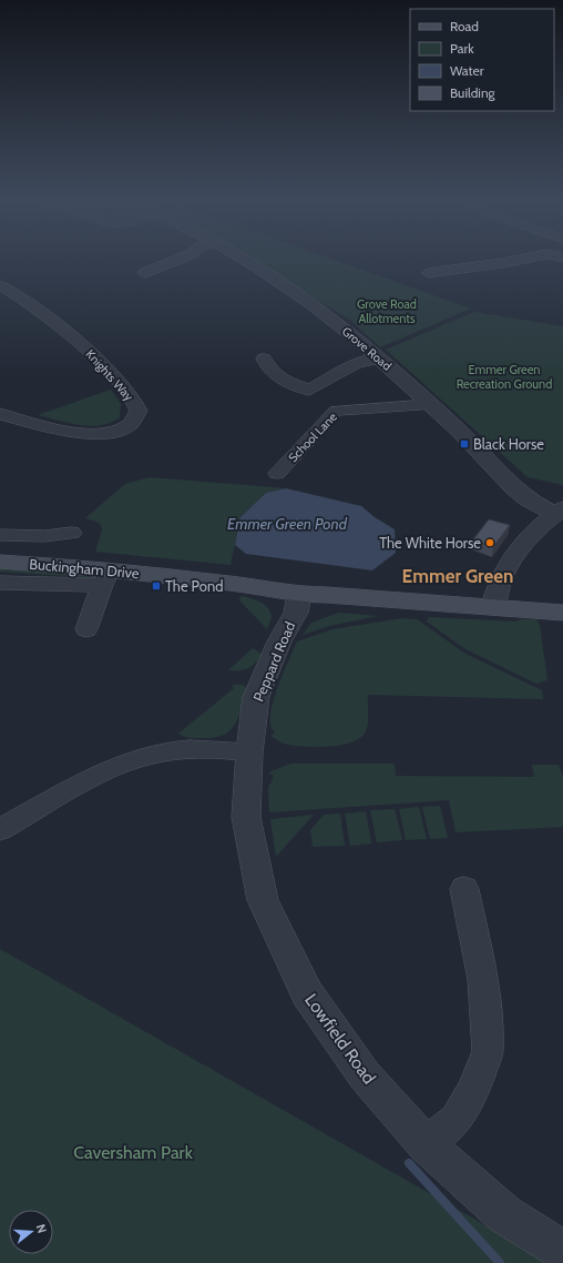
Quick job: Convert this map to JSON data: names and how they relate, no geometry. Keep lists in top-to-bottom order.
{
  "streets": {
    "main road": ["Buckingham Drive"],
    "street": [
      "Grove Road",
      "Knights Way",
      "School Lane",
      "Peppard Road",
      "Lowfield Road"
    ]
  },
  "crossings": [
    ["Grove Road", "School Lane"],
    ["Buckingham Drive", "Peppard Road"],
    ["Peppard Road", "Lowfield Road"]
  ],
  "districts": ["Emmer Green"],
  "water": ["Emmer Green Pond"],
  "parks": ["Grove Road Allotments", "Emmer Green Recreation Ground", "Caversham Park"],
  "places": {
    "transit": ["Black Horse", "The Pond"],
    "other": ["The White Horse"]
  },
  "legend": [
    "Road",
    "Park",
    "Water",
    "Building"
  ],
  "north": "right"
}
